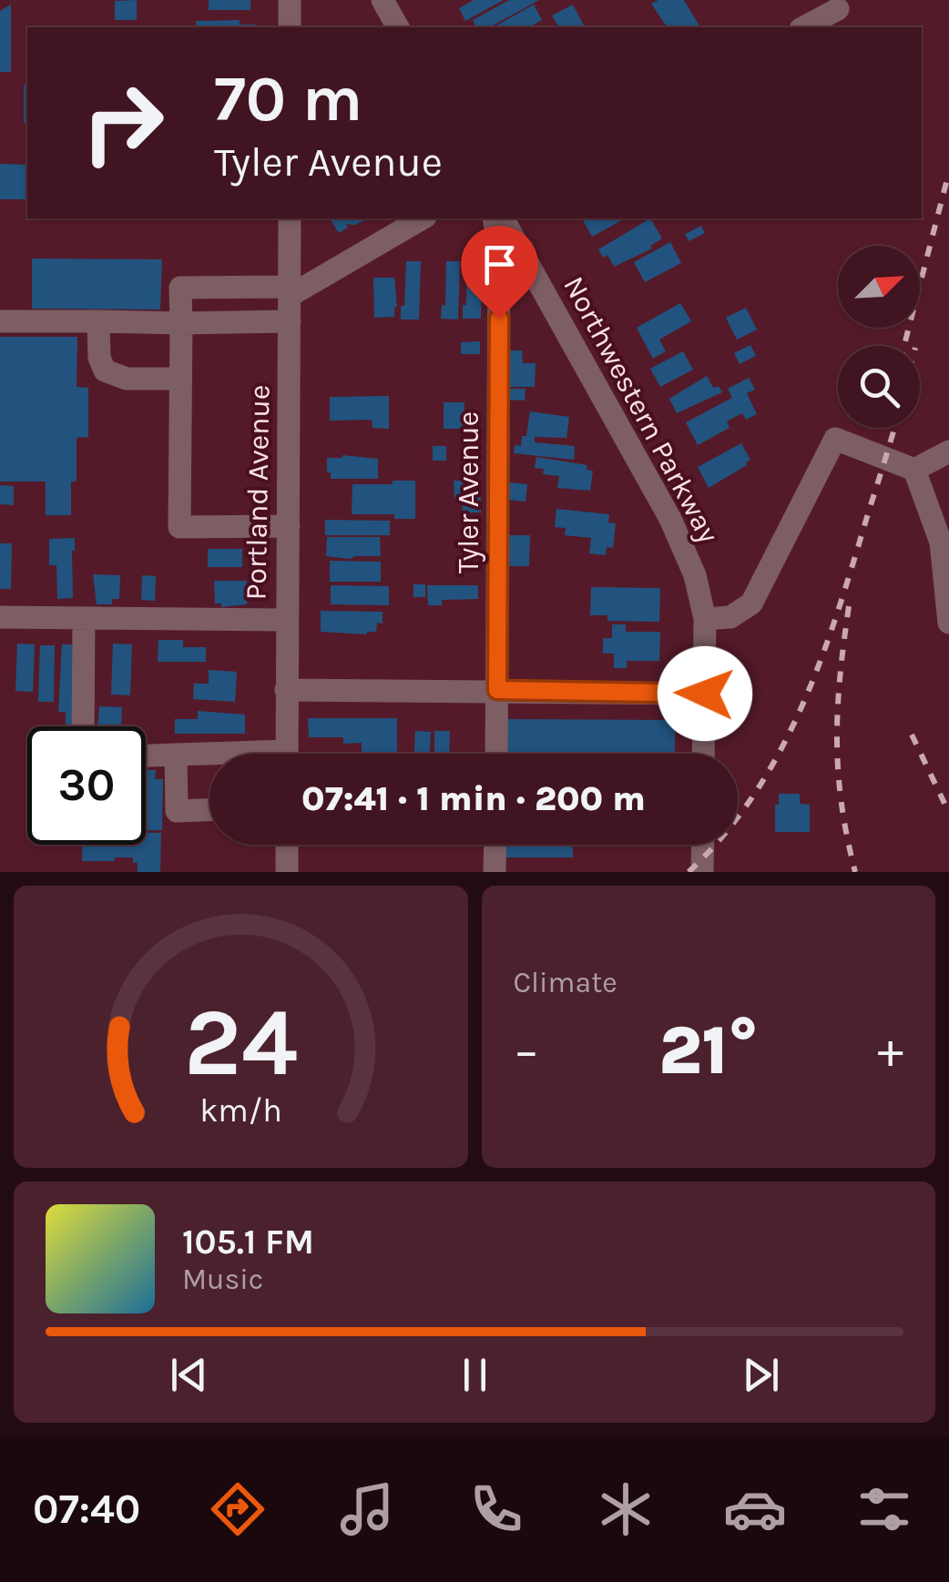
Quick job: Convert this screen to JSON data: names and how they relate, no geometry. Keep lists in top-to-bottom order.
{
  "streets": {
    "street": ["Northwestern Parkway", "Portland Avenue", "Tyler Avenue"]
  },
  "north": "top right",
  "page": {
    "turn": ["70 m", "Tyler Avenue"],
    "limit": "30",
    "trip": "07:41 · 1 min · 200 m",
    "tile": "Climate",
    "heat": ["−", "21°", "+"],
    "song": ["105.1 FM", "Music"],
    "tabs": "07:40",
    "gauge": ["24", "km/h"]
  }
}
